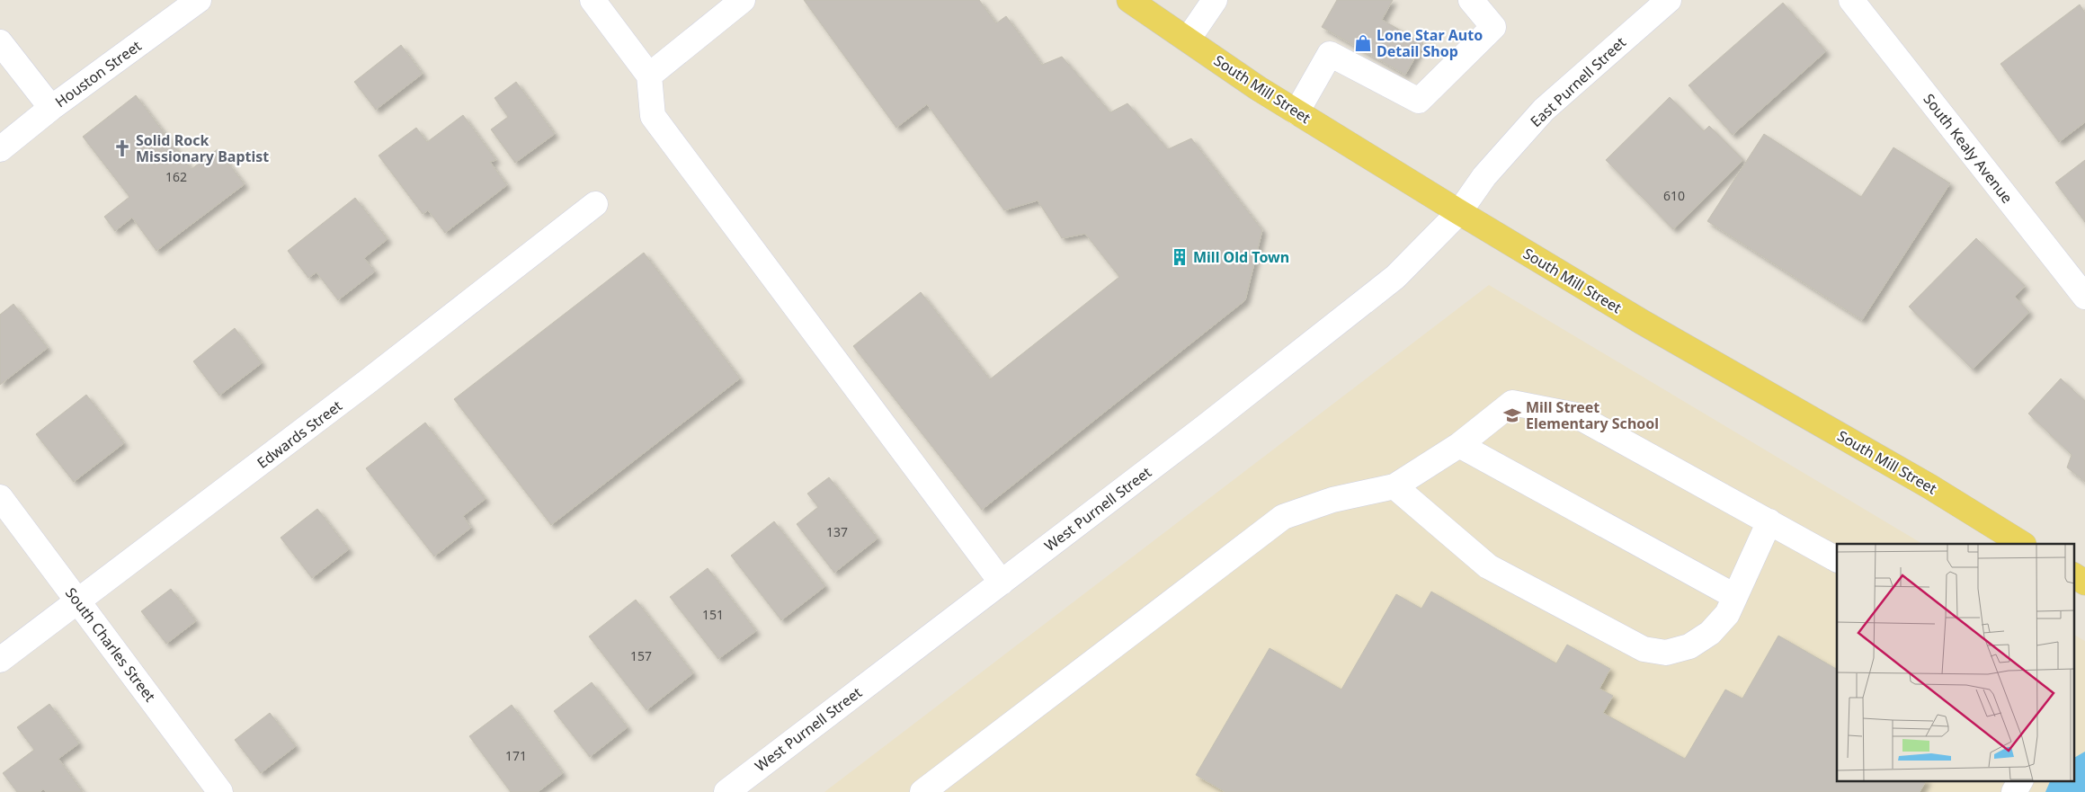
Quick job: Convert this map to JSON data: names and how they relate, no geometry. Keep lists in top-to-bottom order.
{
  "streets": {
    "main road": ["South Mill Street"],
    "street": [
      "Houston Street",
      "East Purnell Street",
      "South Kealy Avenue",
      "Edwards Street",
      "West Purnell Street",
      "South Charles Street"
    ]
  },
  "crossings": [
    ["East Purnell Street", "South Mill Street"],
    ["East Purnell Street", "West Purnell Street"],
    ["South Mill Street", "West Purnell Street"],
    ["Edwards Street", "South Charles Street"]
  ],
  "places": {
    "shop": ["Lone Star Auto Detail Shop"],
    "church": ["Solid Rock Missionary Baptist"],
    "building": ["Mill Old Town"],
    "school or university": ["Mill Street Elementary School"]
  },
  "house_numbers": [
    "162",
    "610",
    "137",
    "151",
    "157",
    "171"
  ]
}
